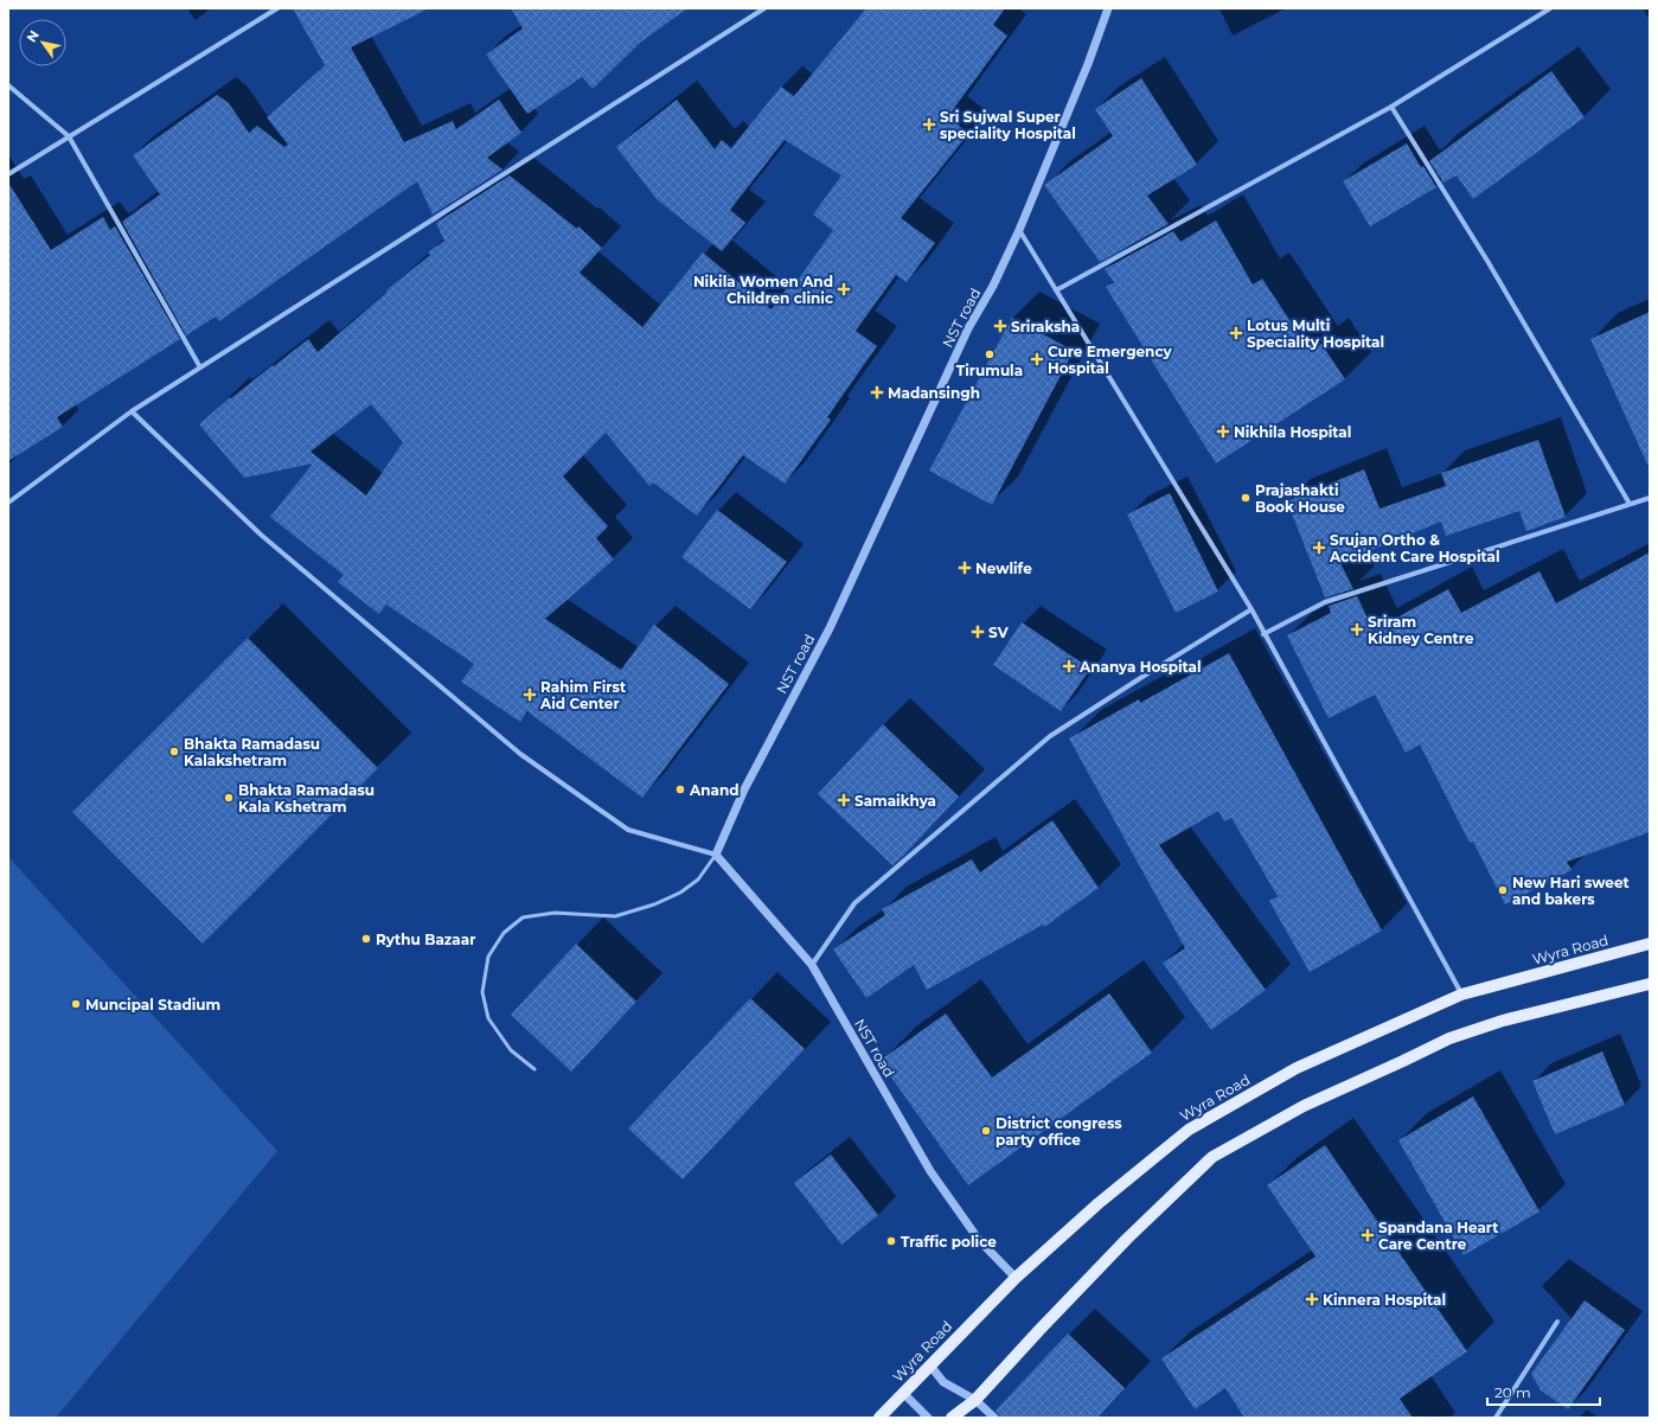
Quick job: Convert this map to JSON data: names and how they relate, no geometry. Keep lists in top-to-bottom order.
{
  "streets": {
    "main road": ["Wyra Road"],
    "street": ["NST road"]
  },
  "crossings": [
    ["NST road", "Wyra Road"]
  ],
  "places": {
    "health": [
      "Sri Sujwal Super speciality Hospital",
      "Nikila Women And Children clinic",
      "Sriraksha",
      "Lotus Multi Speciality Hospital",
      "Cure Emergency Hospital",
      "Madansingh",
      "Nikhila Hospital",
      "Srujan Ortho & Accident Care Hospital",
      "Newlife",
      "Sriram Kidney Centre",
      "SV",
      "Ananya Hospital",
      "Rahim First Aid Center",
      "Samaikhya",
      "Spandana Heart Care Centre",
      "Kinnera Hospital"
    ],
    "other": [
      "Tirumula",
      "Prajashakti Book House",
      "Bhakta Ramadasu Kalakshetram",
      "Anand",
      "Bhakta Ramadasu Kala Kshetram",
      "New Hari sweet and bakers",
      "Rythu Bazaar",
      "Muncipal Stadium",
      "District congress party office",
      "Traffic police"
    ]
  },
  "scale_bar": "20 m",
  "north": "top left"
}
